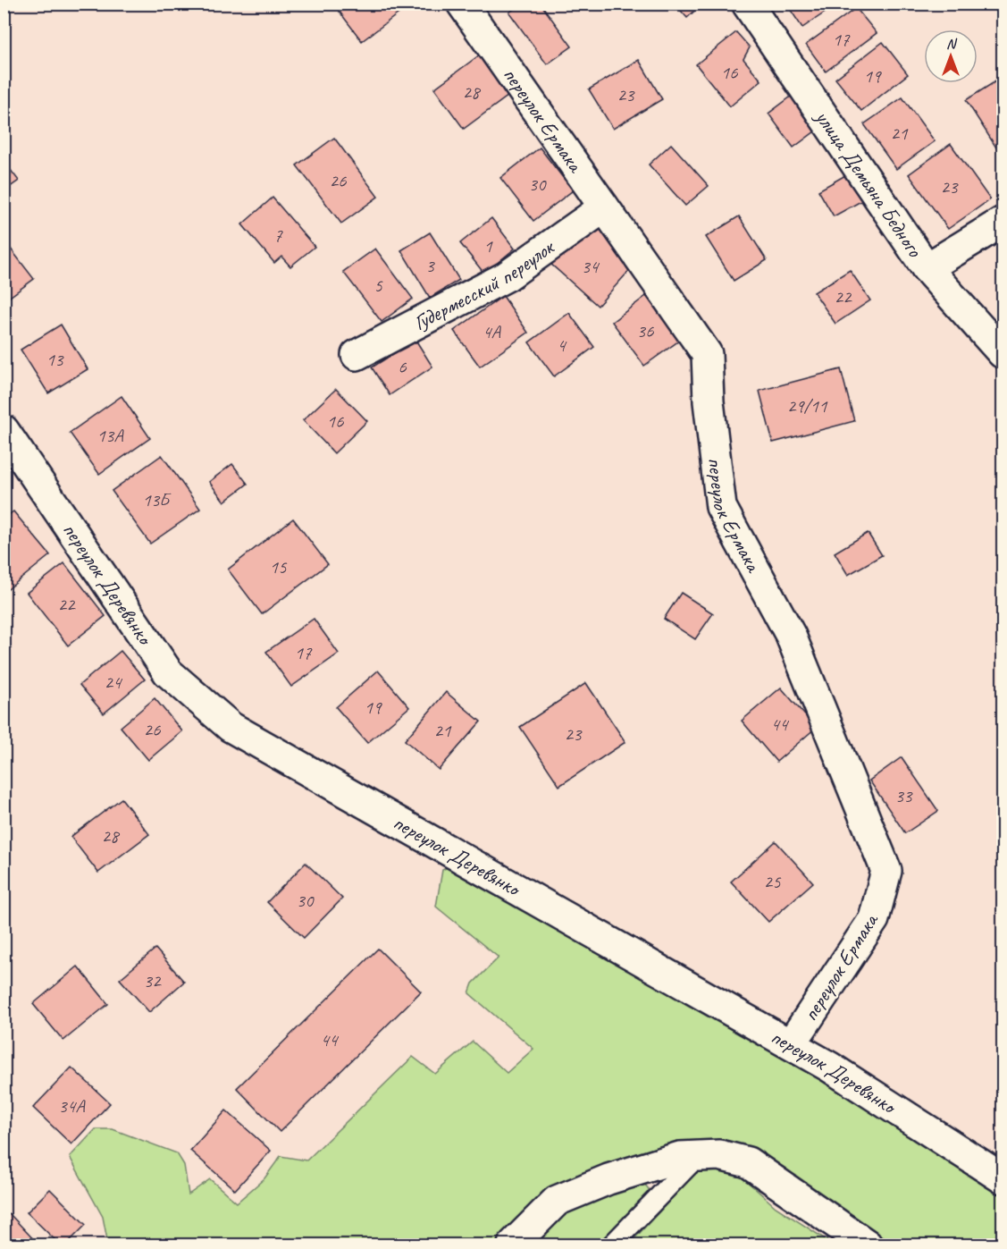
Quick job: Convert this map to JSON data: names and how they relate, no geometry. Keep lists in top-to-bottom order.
{
  "streets": {
    "street": [
      "переулок Ермака",
      "улица Демьяна Бедного",
      "Гудермесский переулок",
      "переулок Деревянко"
    ]
  },
  "crossings": [
    ["переулок Ермака", "Гудермесский переулок"],
    ["переулок Ермака", "переулок Деревянко"]
  ],
  "house_numbers": [
    "17",
    "16",
    "19",
    "28",
    "23",
    "21",
    "26",
    "30",
    "23",
    "7",
    "1",
    "3",
    "34",
    "5",
    "22",
    "36",
    "4А",
    "4",
    "13",
    "6",
    "29/11",
    "16",
    "13А",
    "13Б",
    "15",
    "22",
    "17",
    "24",
    "19",
    "44",
    "26",
    "21",
    "23",
    "33",
    "28",
    "25",
    "30",
    "32",
    "44",
    "34А"
  ],
  "north": "top"
}
